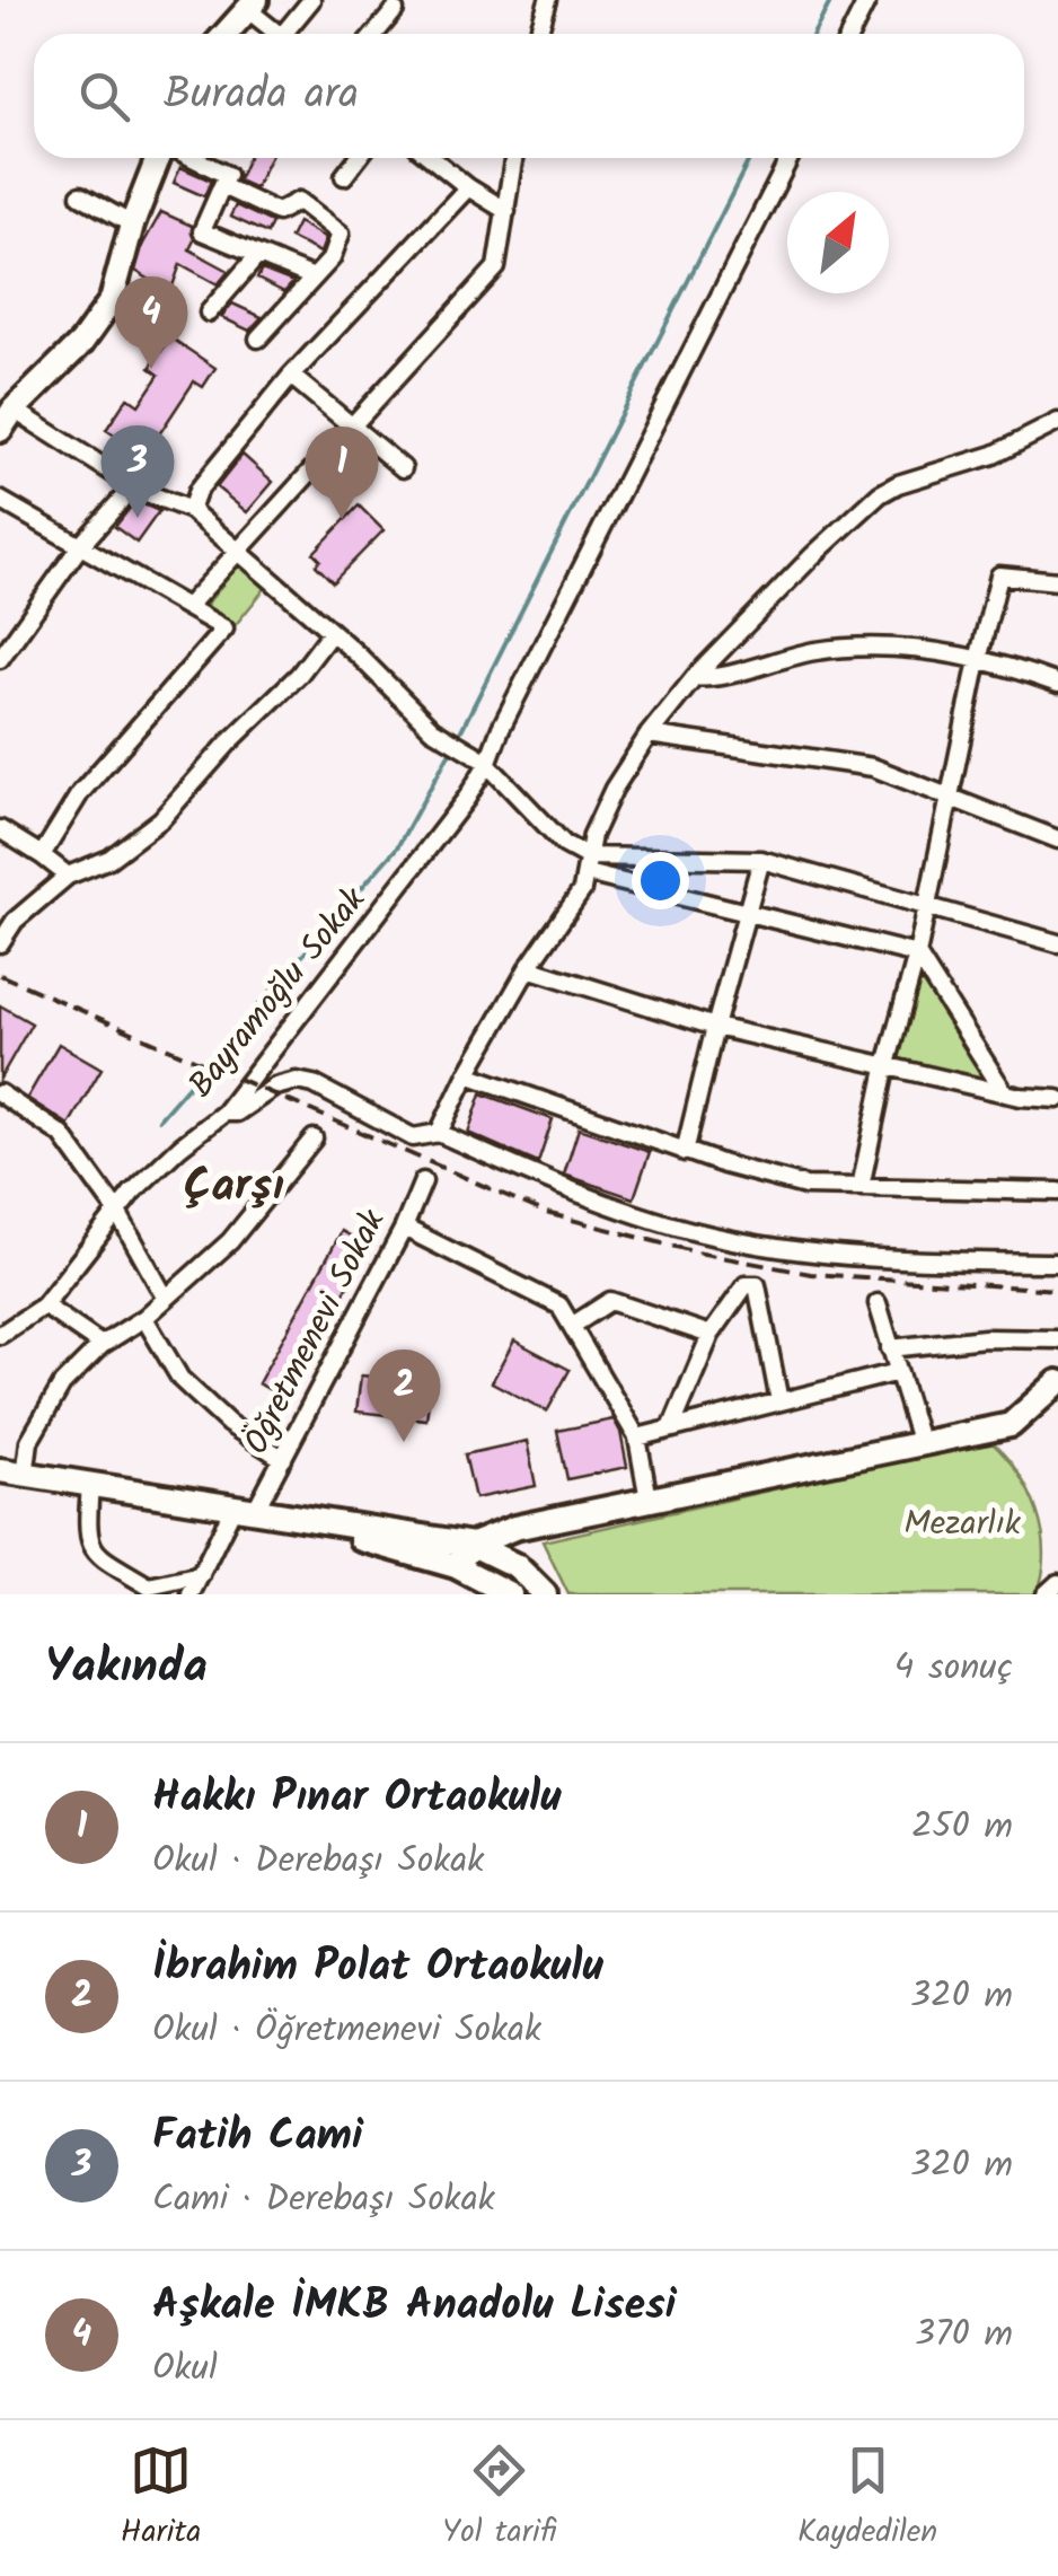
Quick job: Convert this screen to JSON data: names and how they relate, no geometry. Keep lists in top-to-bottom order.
{
  "streets": {
    "street": ["Bayramoğlu Sokak", "Öğretmenevi Sokak"]
  },
  "districts": ["Çarşı"],
  "parks": ["Mezarlık"],
  "north": "top right",
  "page": {
    "search": "Burada ara",
    "pins": [
      "4",
      "3",
      "1",
      "2"
    ],
    "heading": ["Yakında", "4 sonuç"],
    "list": [
      {
        "mark": "1",
        "name": "Hakkı Pınar Ortaokulu",
        "note": "Okul · Derebaşı Sokak",
        "value": "250 m"
      },
      {
        "mark": "2",
        "name": "İbrahim Polat Ortaokulu",
        "note": "Okul · Öğretmenevi Sokak",
        "value": "320 m"
      },
      {
        "mark": "3",
        "name": "Fatih Cami",
        "note": "Cami · Derebaşı Sokak",
        "value": "320 m"
      },
      {
        "mark": "4",
        "name": "Aşkale İMKB Anadolu Lisesi",
        "note": "Okul",
        "value": "370 m"
      }
    ],
    "nav": ["Harita", "Yol tarifi", "Kaydedilen"]
  }
}
